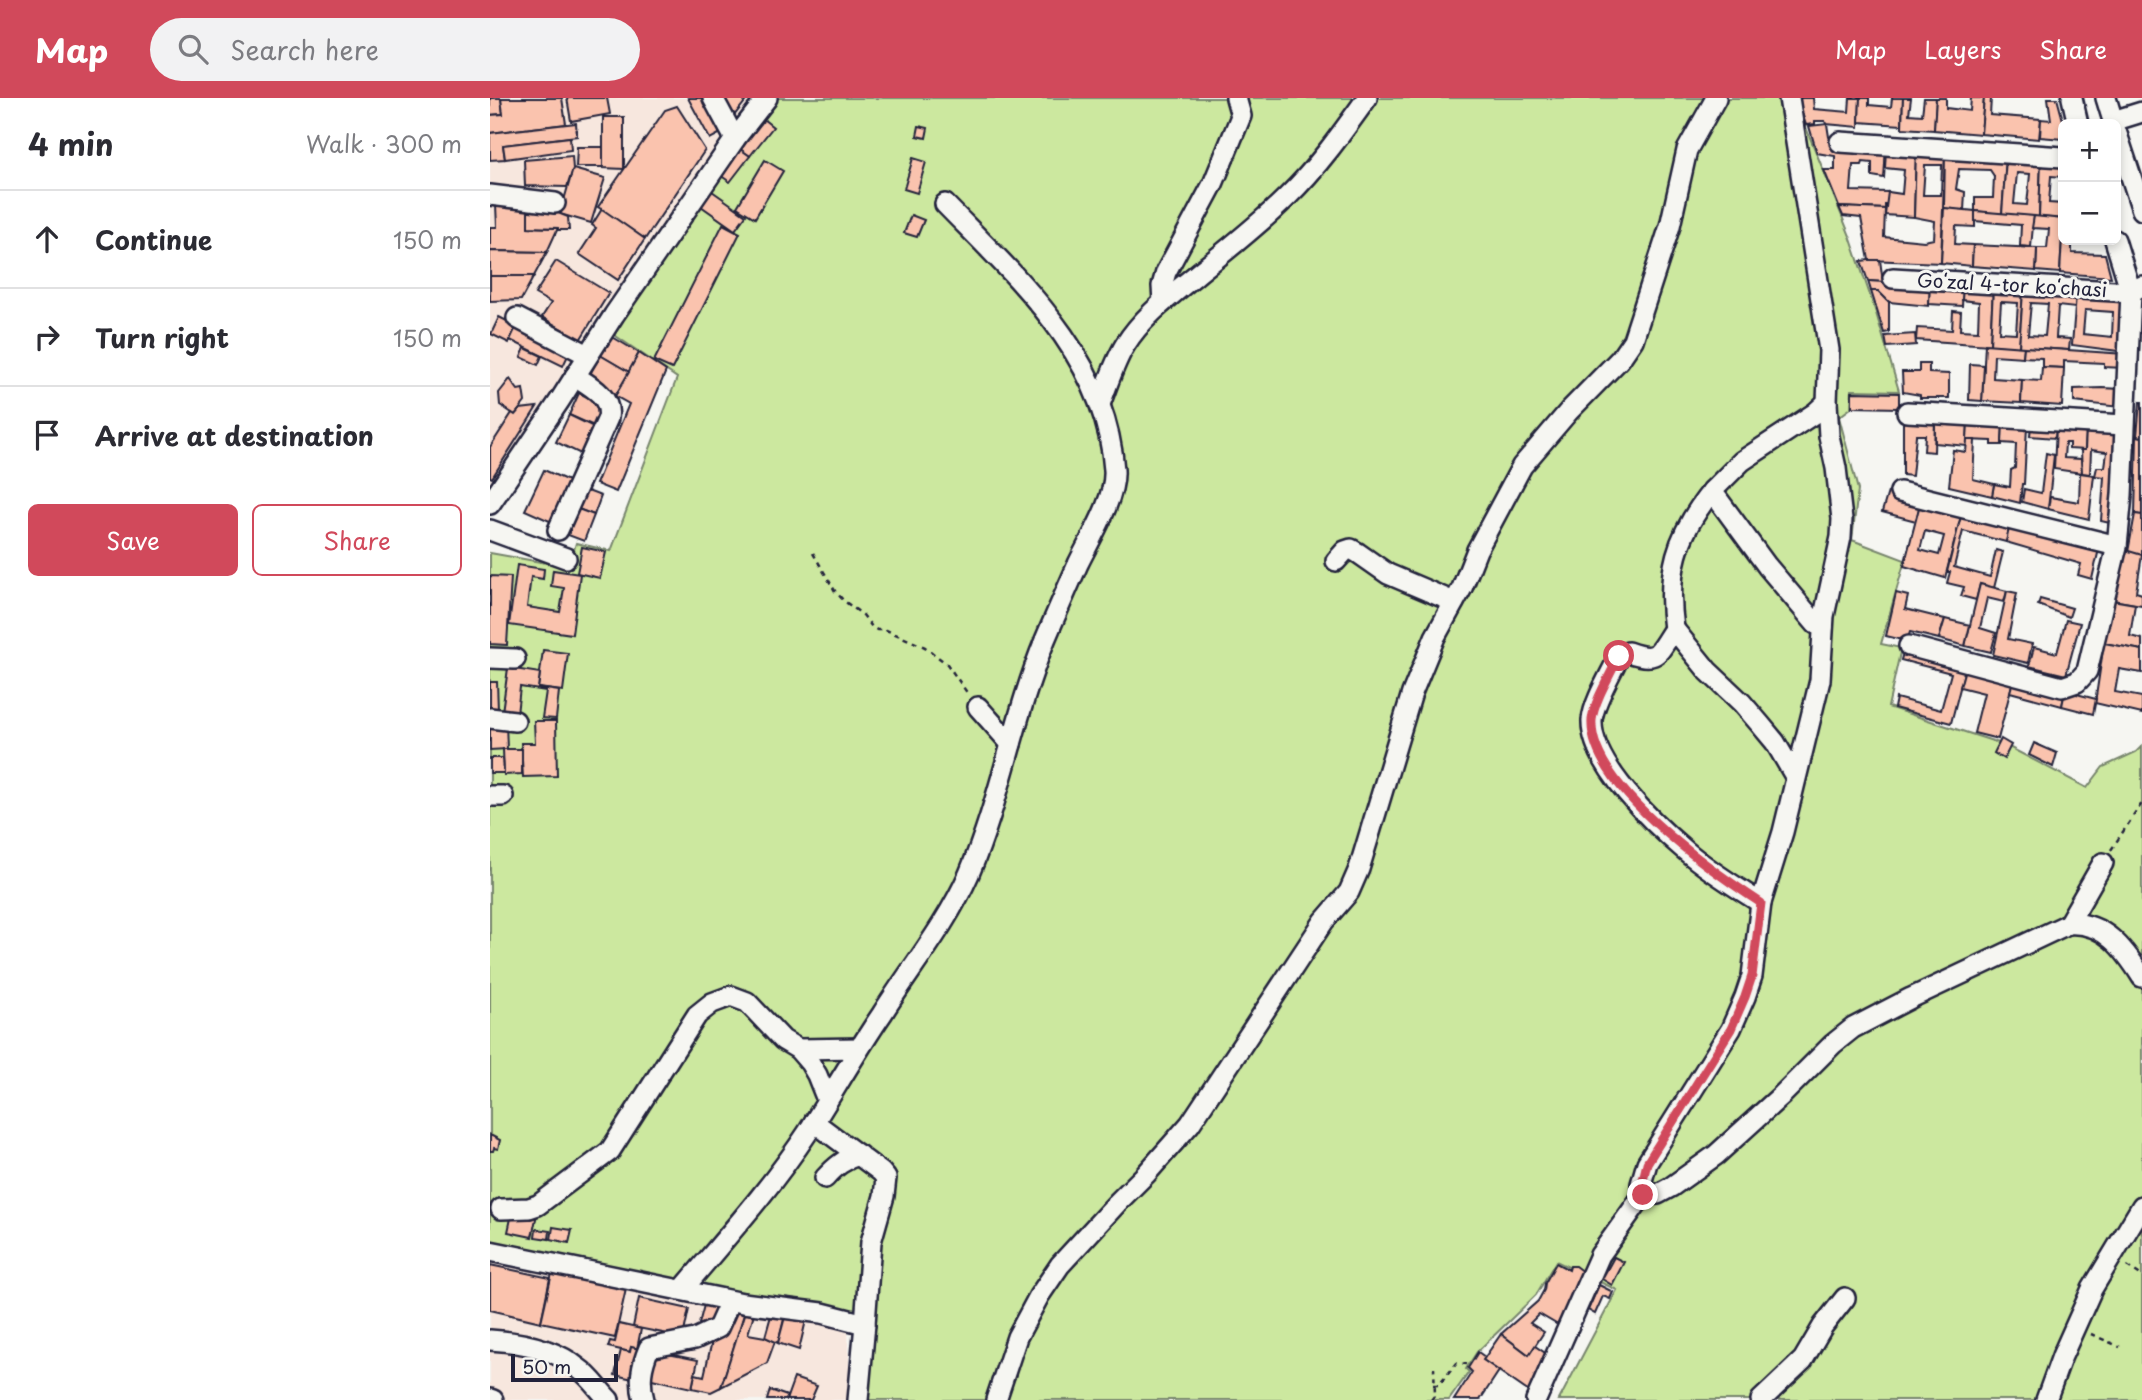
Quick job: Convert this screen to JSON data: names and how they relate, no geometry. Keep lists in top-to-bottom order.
{
  "streets": {
    "street": ["Goʻzal 4-tor koʻchasi"]
  },
  "scale_bar": "50 m",
  "page": {
    "header": "Map",
    "search": "Search here",
    "nav": ["Map", "Layers", "Share"],
    "heading": ["4 min", "Walk · 300 m"],
    "map_buttons": ["+", "−"],
    "list": [
      ["Continue", "150 m"],
      ["Turn right", "150 m"],
      "Arrive at destination"
    ],
    "buttons": ["Save", "Share"],
    "scale": "50 m"
  }
}
